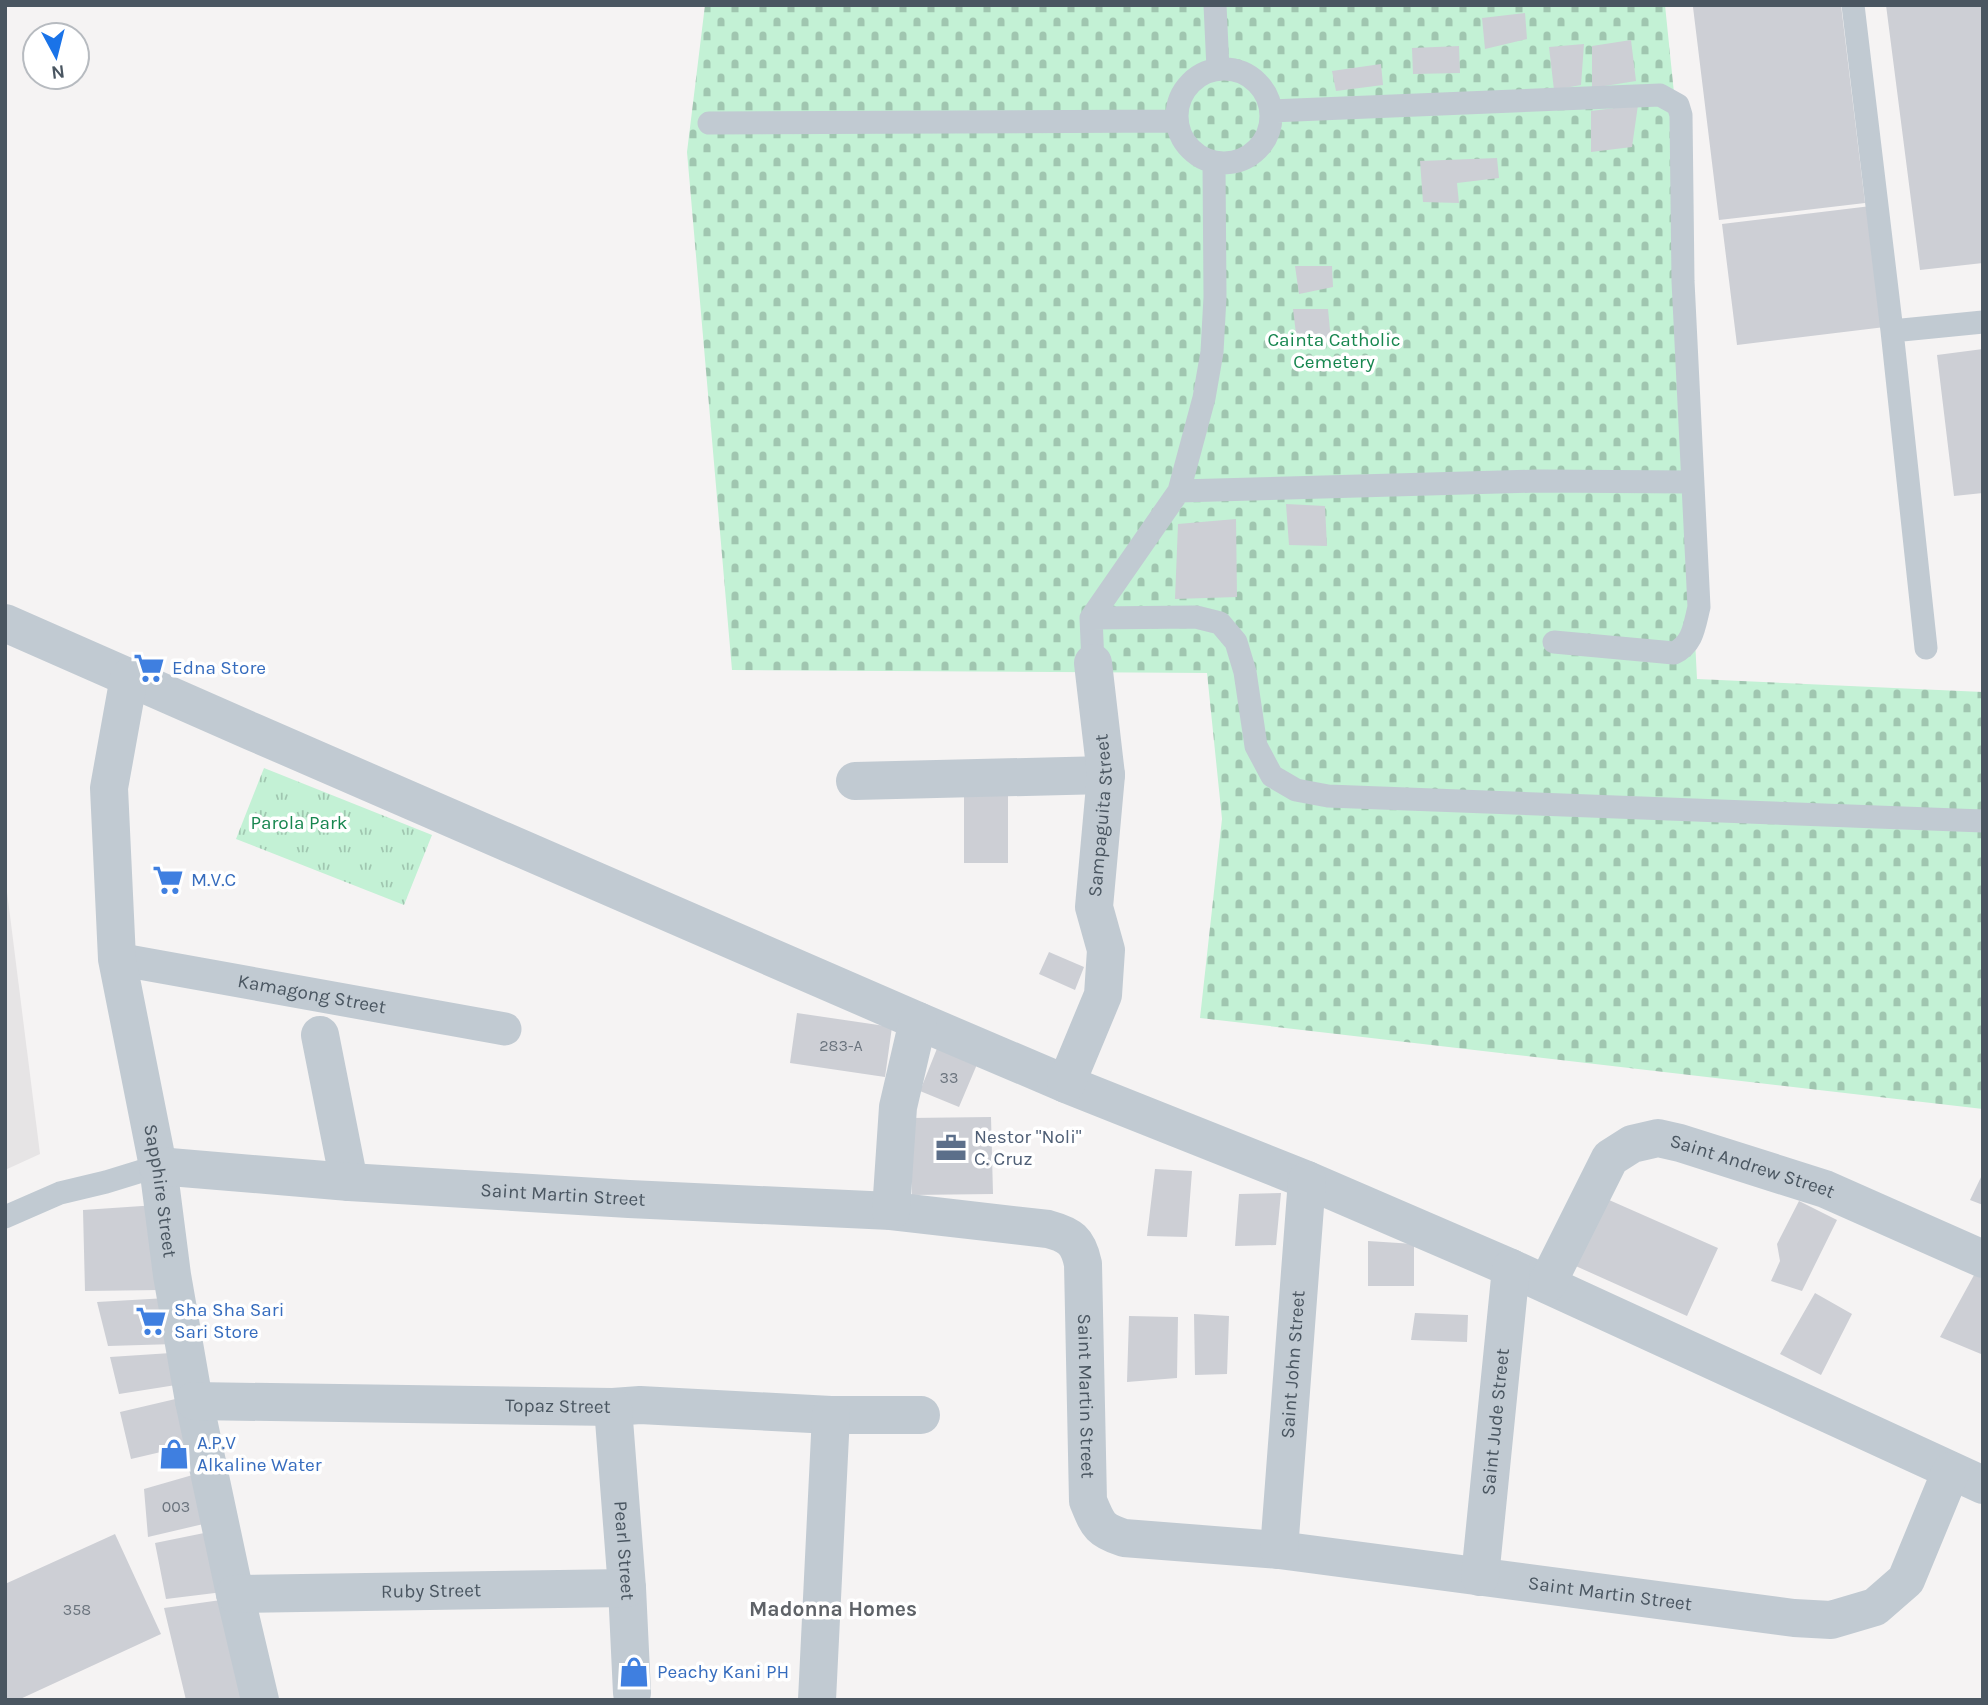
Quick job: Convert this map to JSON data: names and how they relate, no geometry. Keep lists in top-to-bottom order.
{
  "streets": {
    "street": [
      "Sampaguita Street",
      "Kamagong Street",
      "Saint Andrew Street",
      "Sapphire Street",
      "Saint Martin Street",
      "Saint John Street",
      "Topaz Street",
      "Saint Jude Street",
      "Pearl Street",
      "Ruby Street"
    ]
  },
  "crossings": [
    ["Kamagong Street", "Sapphire Street"],
    ["Sapphire Street", "Saint Martin Street"],
    ["Sapphire Street", "Topaz Street"],
    ["Sapphire Street", "Ruby Street"],
    ["Saint Martin Street", "Saint John Street"],
    ["Saint Martin Street", "Saint Jude Street"],
    ["Topaz Street", "Pearl Street"],
    ["Pearl Street", "Ruby Street"]
  ],
  "districts": ["Madonna Homes"],
  "parks": ["Cainta Catholic Cemetery", "Parola Park"],
  "places": {
    "supermarket": ["Edna Store", "M.V.C", "Sha Sha Sari Sari Store"],
    "office": ["Nestor \"Noli\" C. Cruz"],
    "shop": ["A.P.V Alkaline Water", "Peachy Kani PH"]
  },
  "house_numbers": [
    "283-A",
    "33",
    "003",
    "358"
  ],
  "north": "bottom"
}
